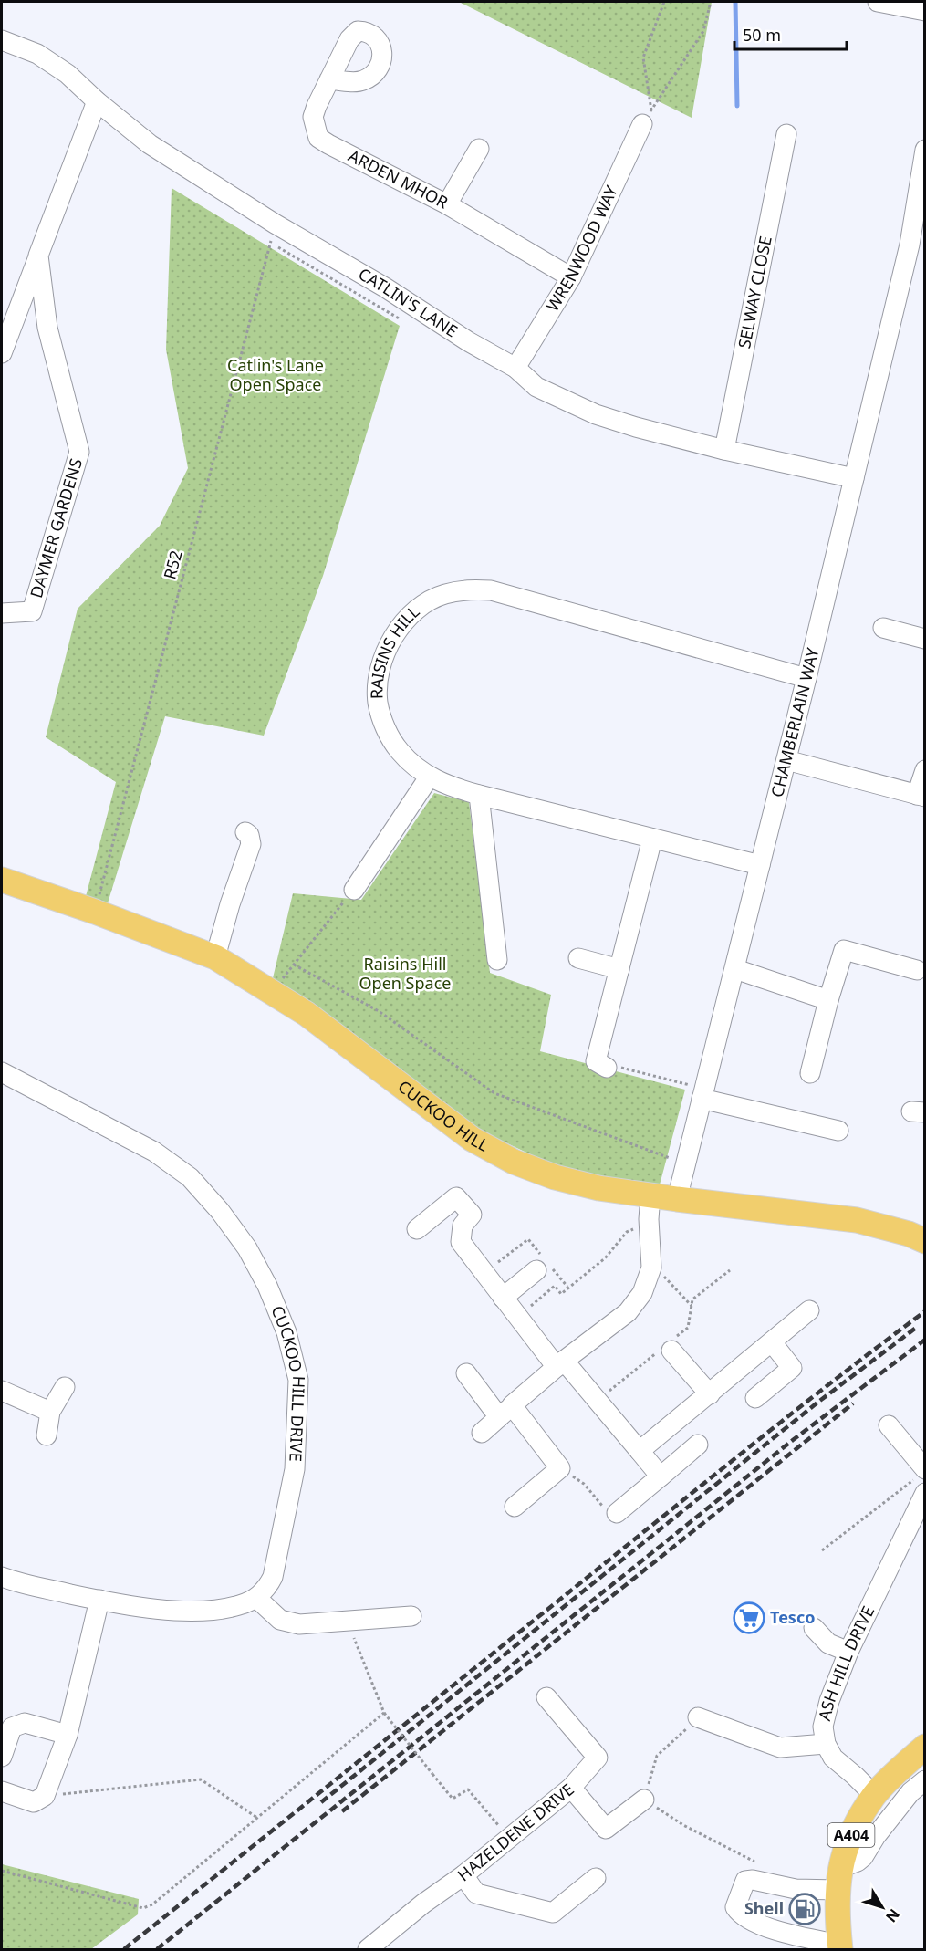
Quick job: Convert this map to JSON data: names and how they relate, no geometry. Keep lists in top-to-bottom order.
{
  "streets": {
    "main road": ["CUCKOO HILL", "A404"],
    "street": [
      "ARDEN MHOR",
      "WRENWOOD WAY",
      "SELWAY CLOSE",
      "CATLIN'S LANE",
      "DAYMER GARDENS",
      "RAISINS HILL",
      "CHAMBERLAIN WAY",
      "CUCKOO HILL DRIVE",
      "ASH HILL DRIVE",
      "HAZELDENE DRIVE"
    ],
    "path": ["R52"]
  },
  "crossings": [
    ["ARDEN MHOR", "WRENWOOD WAY"],
    ["WRENWOOD WAY", "CATLIN'S LANE"],
    ["SELWAY CLOSE", "CATLIN'S LANE"],
    ["CATLIN'S LANE", "DAYMER GARDENS"],
    ["CATLIN'S LANE", "R52"],
    ["CATLIN'S LANE", "CHAMBERLAIN WAY"],
    ["R52", "CUCKOO HILL"],
    ["RAISINS HILL", "CHAMBERLAIN WAY"],
    ["CHAMBERLAIN WAY", "CUCKOO HILL"],
    ["ASH HILL DRIVE", "A404"]
  ],
  "parks": ["Catlin's Lane Open Space", "Raisins Hill Open Space"],
  "places": {
    "supermarket": ["Tesco"],
    "fuel station": ["Shell"]
  },
  "scale_bar": "50 m",
  "north": "bottom right"
}
